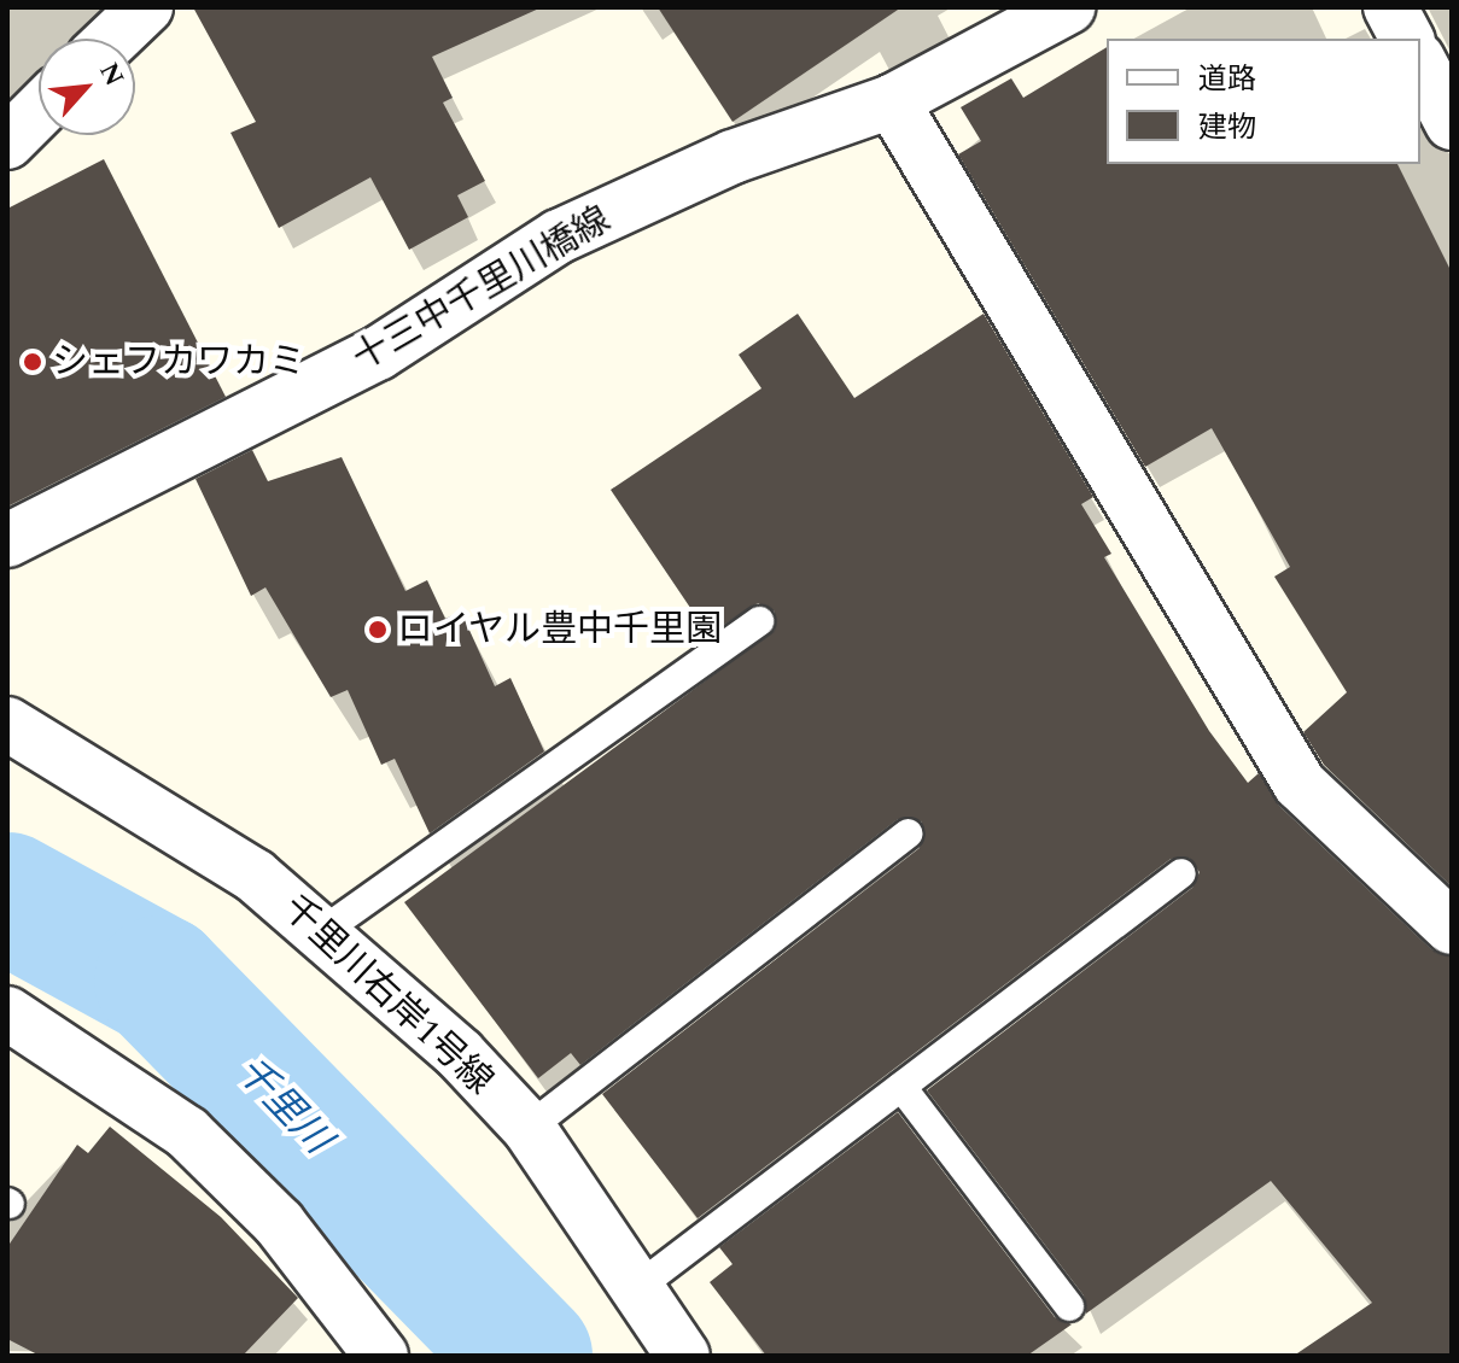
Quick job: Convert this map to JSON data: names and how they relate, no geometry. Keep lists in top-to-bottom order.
{
  "streets": {
    "street": ["十三中千里川橋線", "千里川右岸1号線"]
  },
  "water": ["千里川"],
  "places": ["シェフカワカミ", "ロイヤル豊中千里園"],
  "legend": ["道路", "建物"],
  "north": "top right"
}
